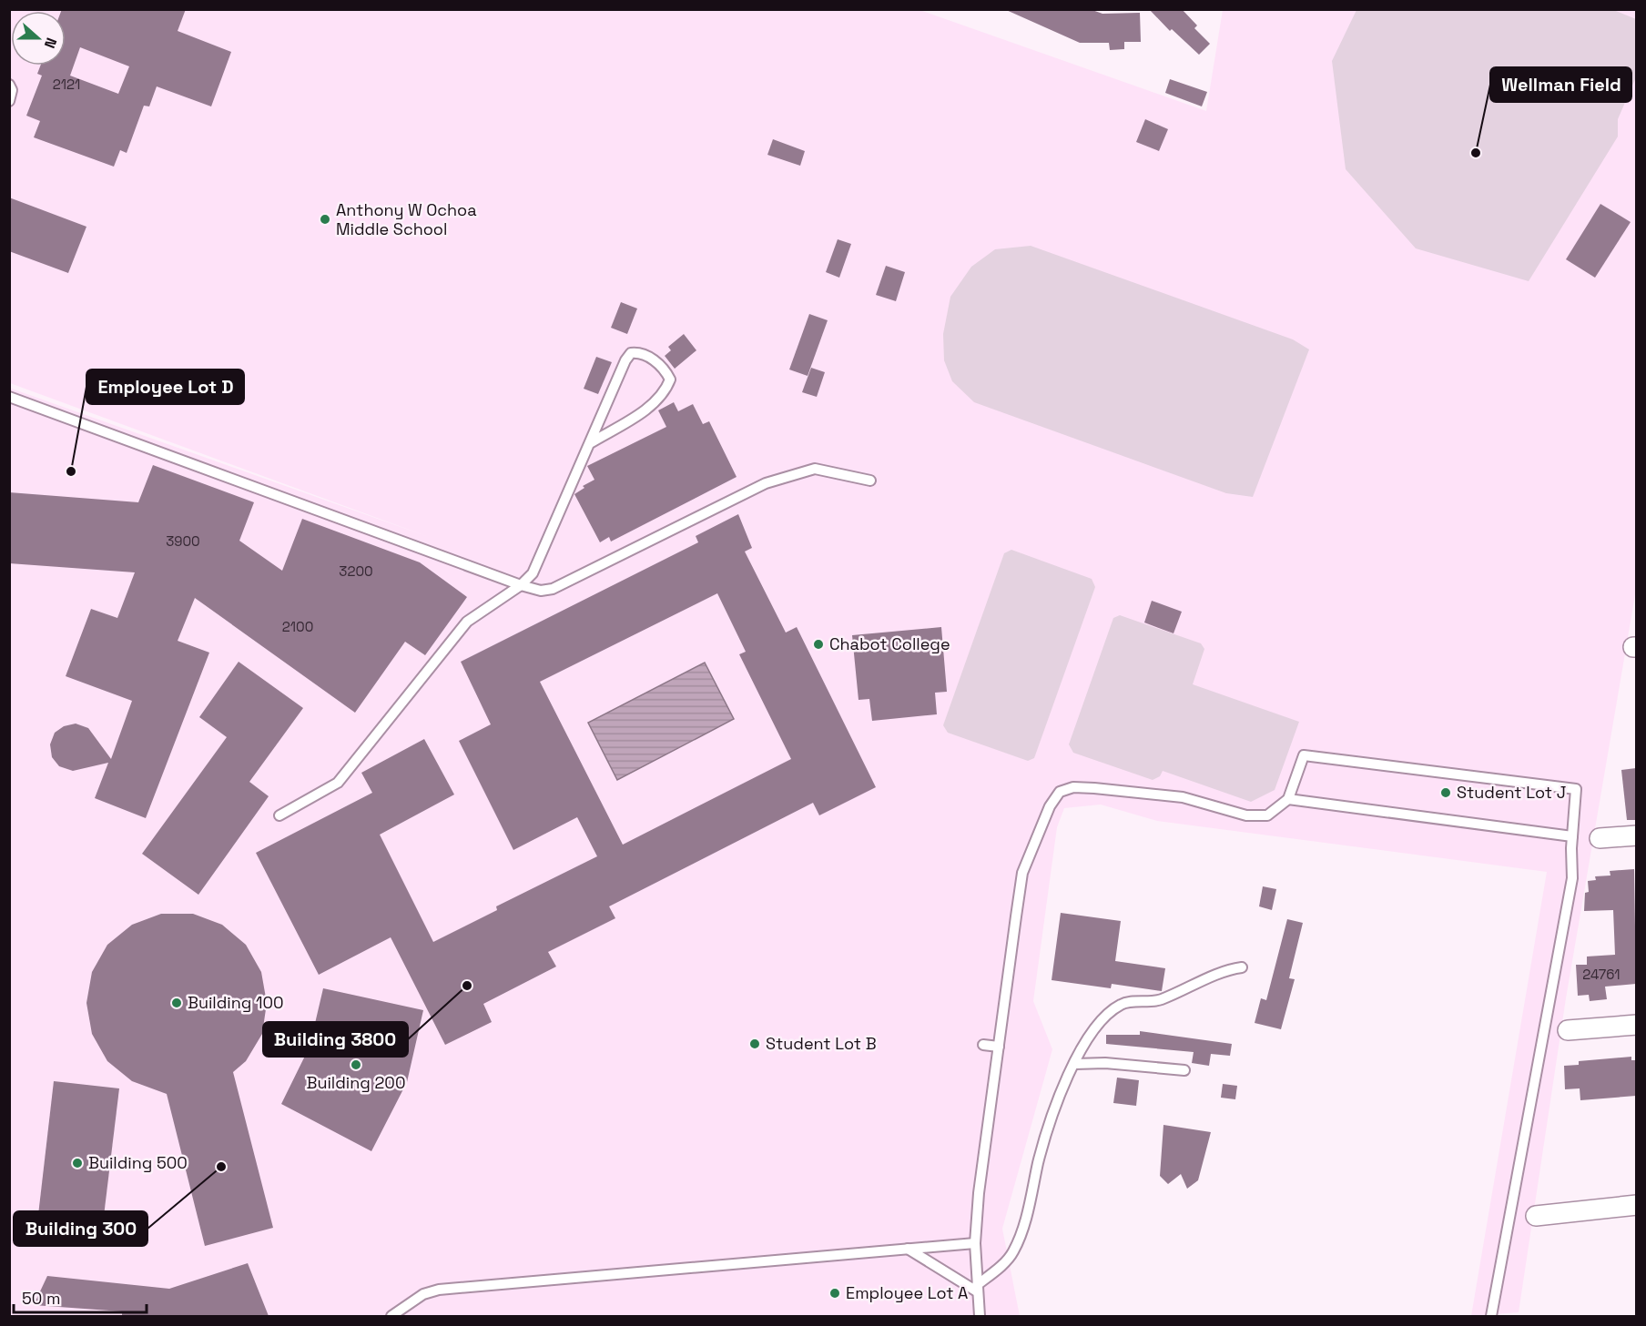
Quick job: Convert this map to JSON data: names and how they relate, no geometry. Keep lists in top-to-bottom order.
{
  "places": [
    "Wellman Field",
    "Anthony W Ochoa Middle School",
    "Employee Lot D",
    "Chabot College",
    "Student Lot J",
    "Building 3800",
    "Building 100",
    "Student Lot B",
    "Building 200",
    "Building 500",
    "Building 300",
    "Employee Lot A"
  ],
  "house_numbers": [
    "2121",
    "3900",
    "3200",
    "2100",
    "24761"
  ],
  "scale_bar": "50 m",
  "north": "right"
}
